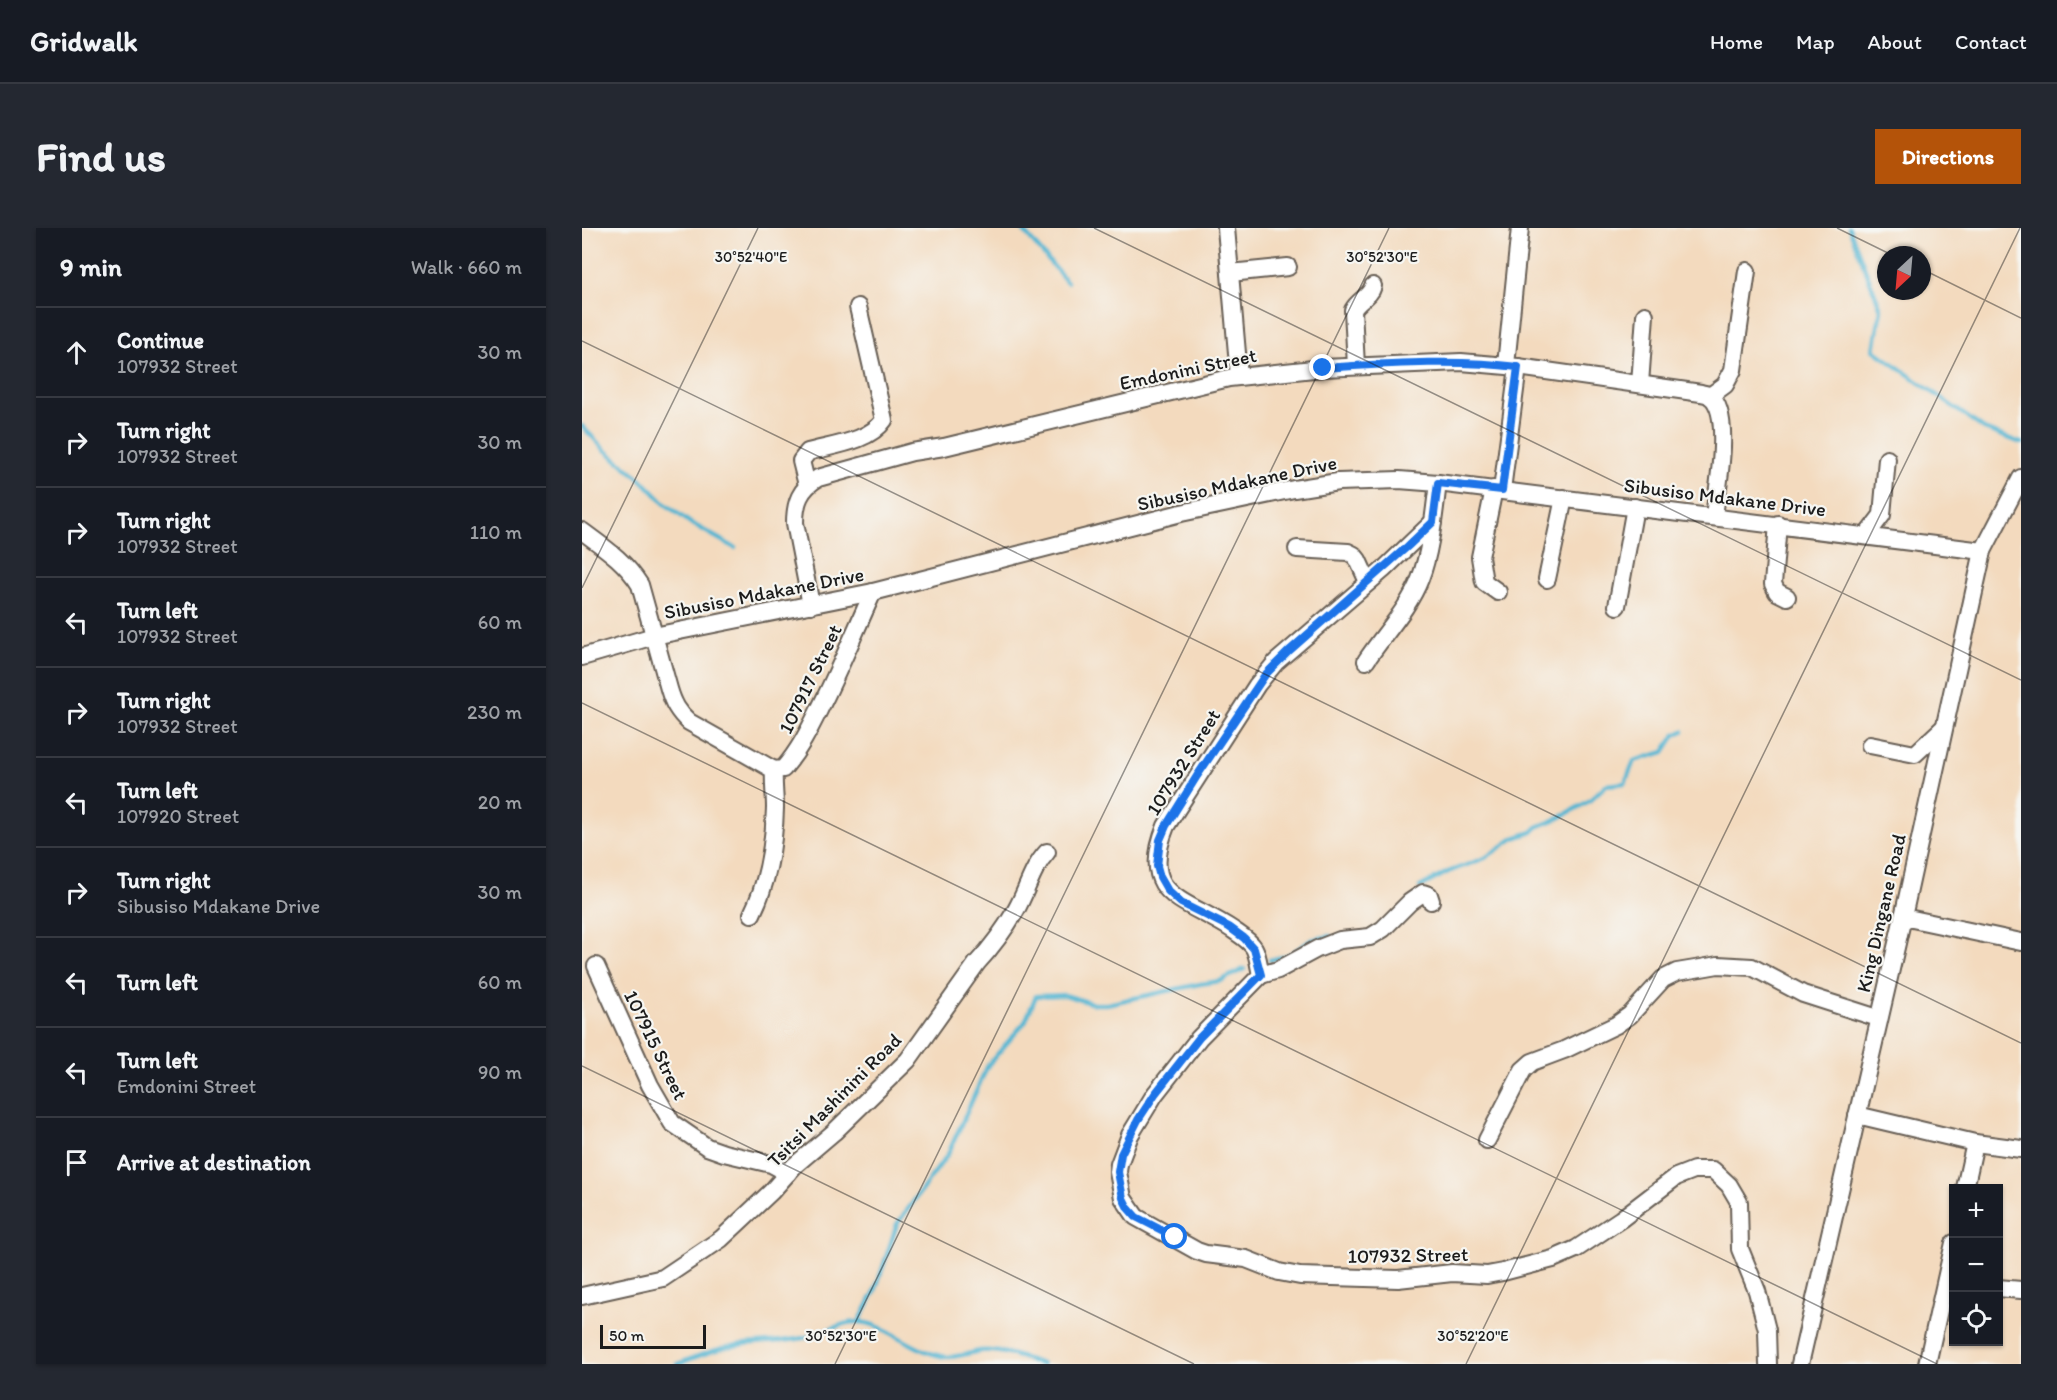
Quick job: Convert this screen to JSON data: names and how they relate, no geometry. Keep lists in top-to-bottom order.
{
  "streets": {
    "street": [
      "Emdonini Street",
      "Sibusiso Mdakane Drive",
      "107917 Street",
      "107932 Street",
      "King Dingane Road",
      "107915 Street",
      "Tsitsi Mashinini Road"
    ]
  },
  "crossings": [
    ["Sibusiso Mdakane Drive", "107917 Street"],
    ["Sibusiso Mdakane Drive", "King Dingane Road"],
    ["107915 Street", "Tsitsi Mashinini Road"]
  ],
  "scale_bar": "50 m",
  "north": "bottom left",
  "page": {
    "header": "Gridwalk",
    "nav": [
      "Home",
      "Map",
      "About",
      "Contact"
    ],
    "buttons": "Directions",
    "title": "Find us",
    "heading": ["9 min", "Walk · 660 m"],
    "list": [
      ["Continue", "107932 Street", "30 m"],
      ["Turn right", "107932 Street", "30 m"],
      ["Turn right", "107932 Street", "110 m"],
      ["Turn left", "107932 Street", "60 m"],
      ["Turn right", "107932 Street", "230 m"],
      ["Turn left", "107920 Street", "20 m"],
      ["Turn right", "Sibusiso Mdakane Drive", "30 m"],
      ["Turn left", "60 m"],
      ["Turn left", "Emdonini Street", "90 m"],
      "Arrive at destination"
    ],
    "map_buttons": ["+", "−"],
    "scale": "50 m"
  },
  "coordinates": ["30°52'40\"E", "30°52'30\"E", "30°52'20\"E"]
}
